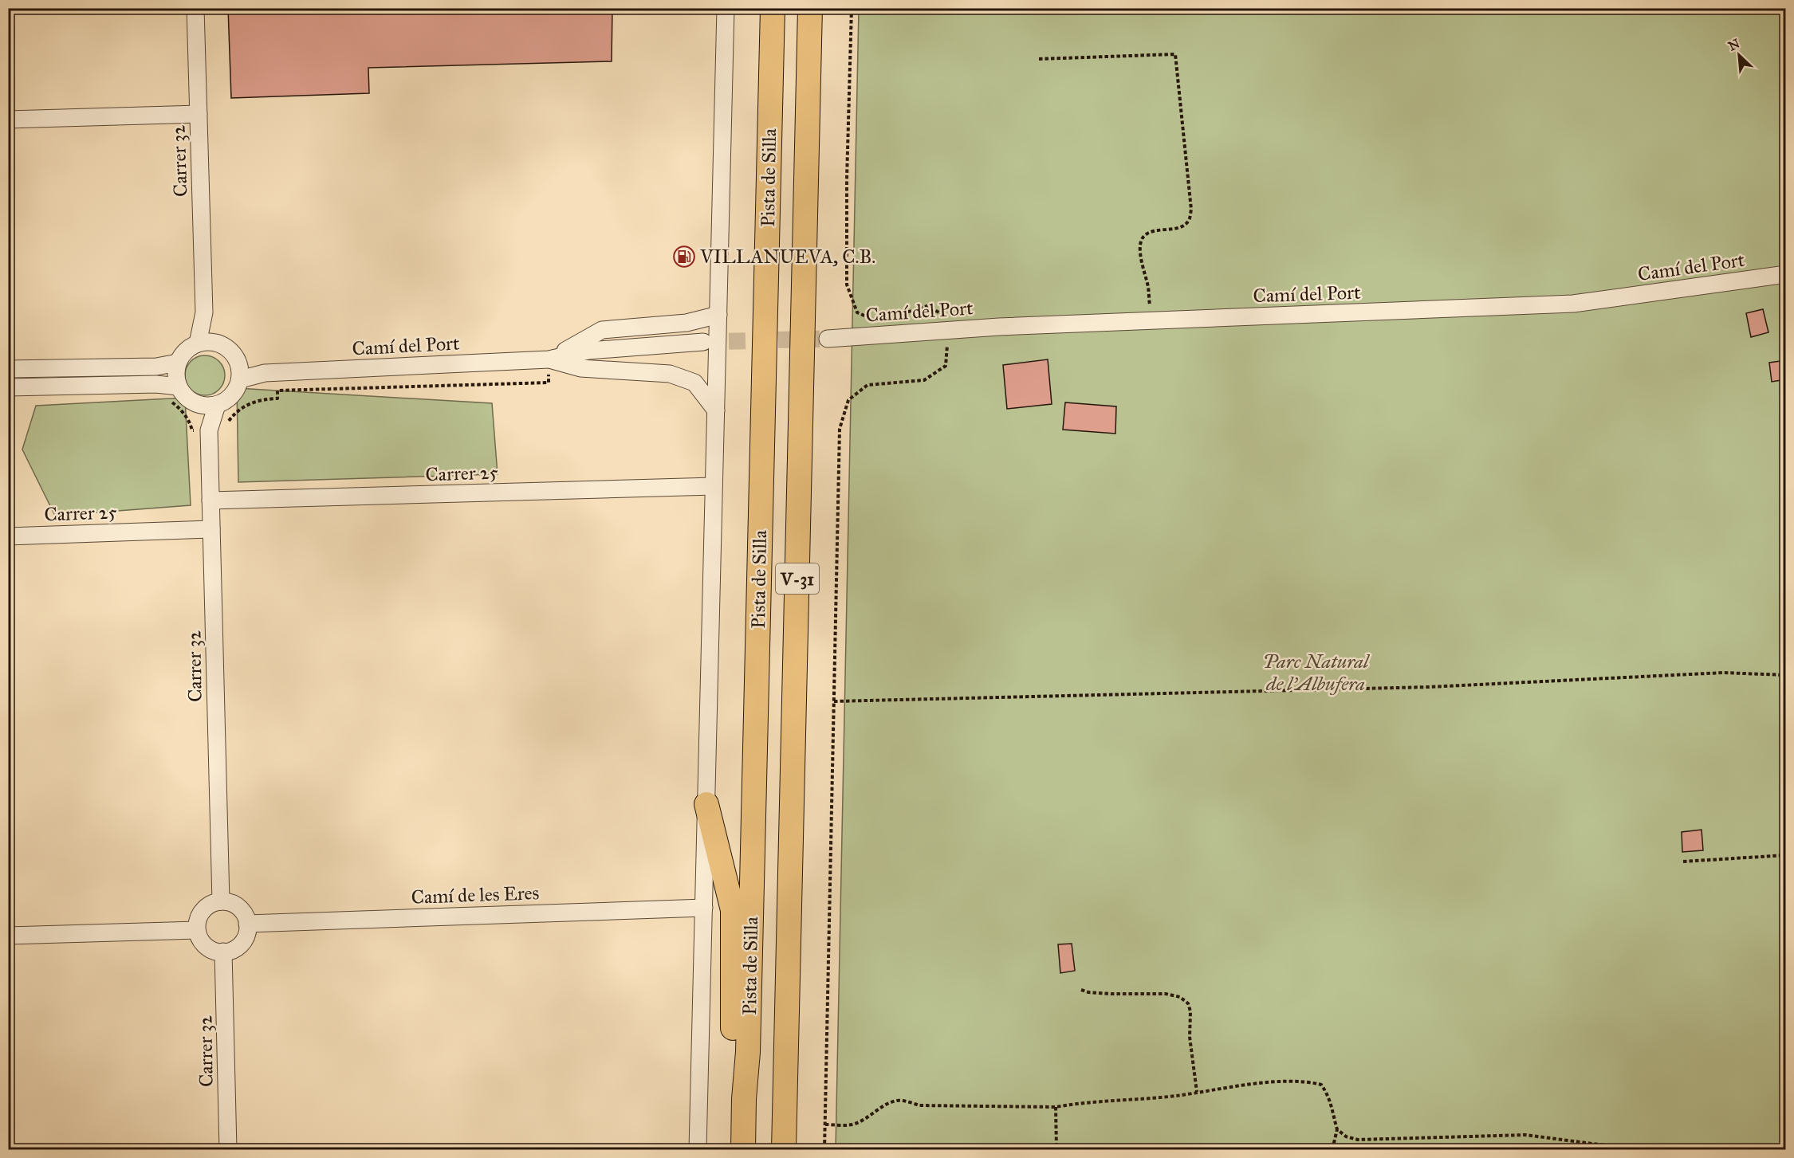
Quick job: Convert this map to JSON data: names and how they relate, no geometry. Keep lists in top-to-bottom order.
{
  "streets": {
    "highway": ["Pista de Silla", "V-31"],
    "street": [
      "Carrer 32",
      "Camí del Port",
      "Carrer 25",
      "Camí de les Eres"
    ]
  },
  "crossings": [
    ["Carrer 32", "Camí del Port"],
    ["Carrer 32", "Carrer 25"],
    ["Carrer 32", "Camí de les Eres"]
  ],
  "parks": ["Parc Natural de l'Albufera"],
  "places": {
    "fuel station": ["VILLANUEVA, C.B."]
  },
  "north": "top left"
}
